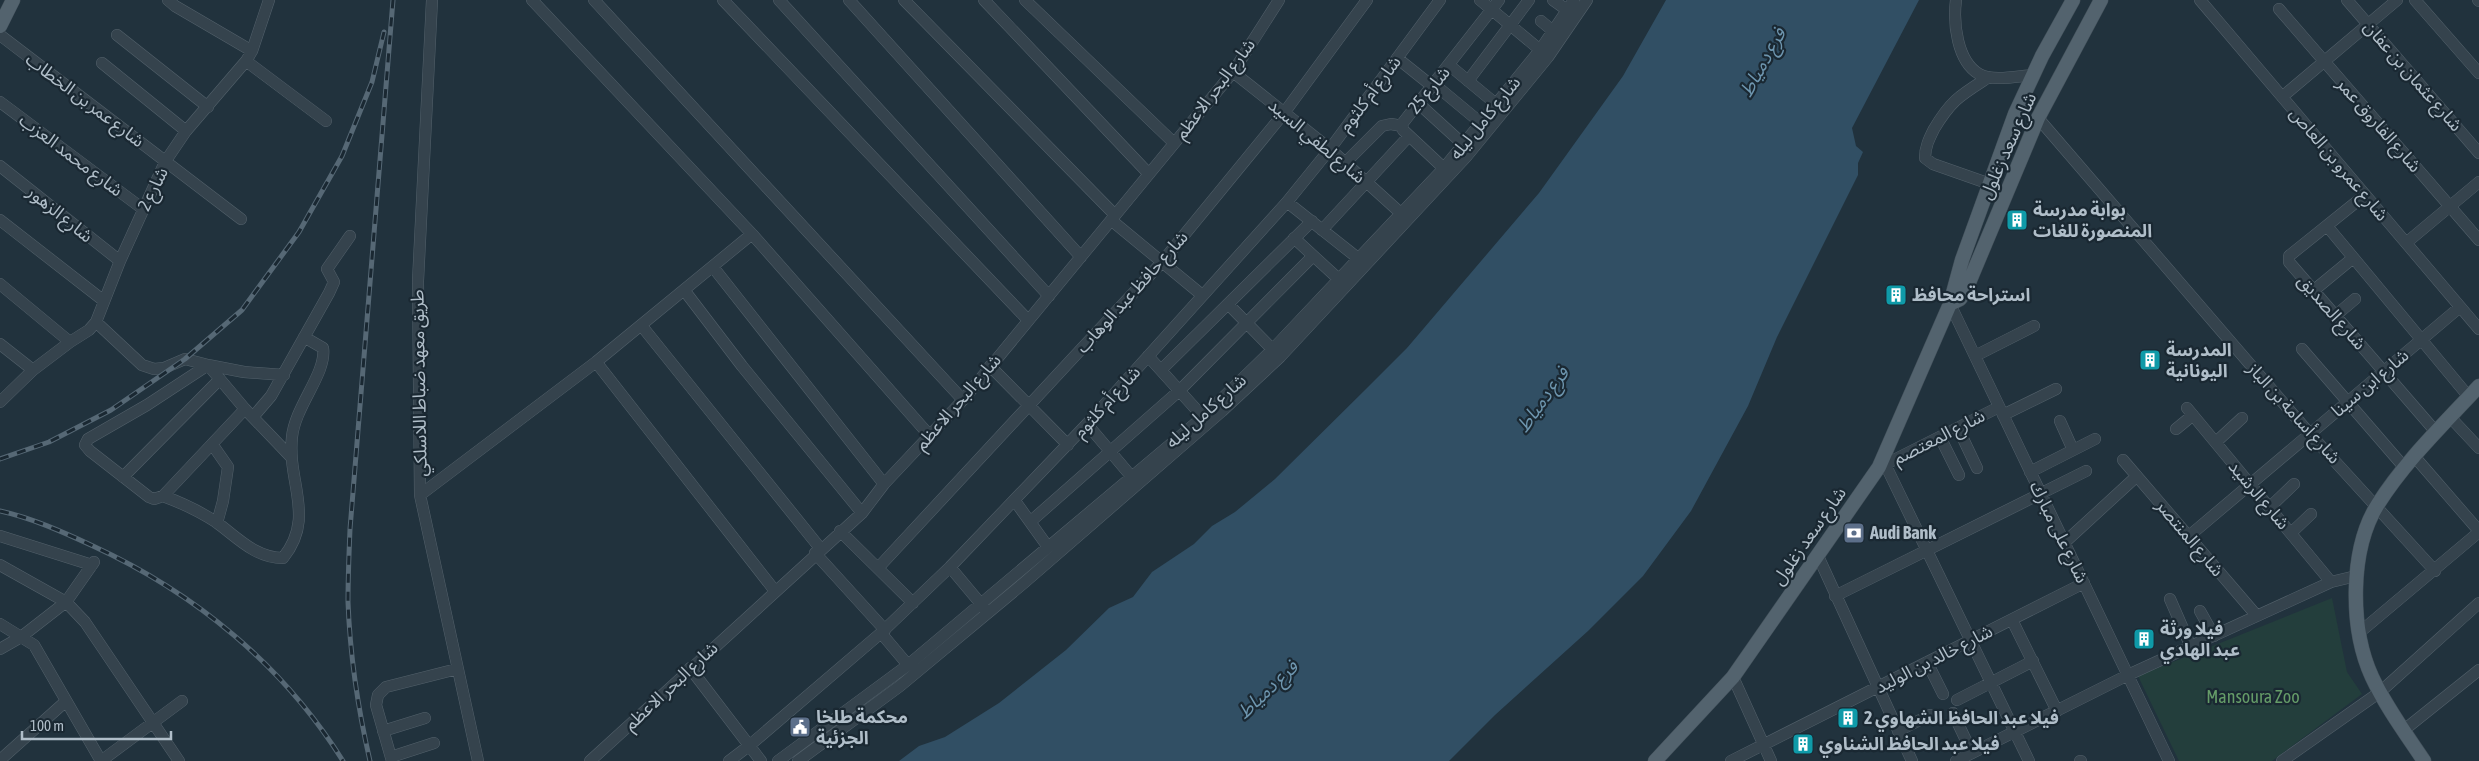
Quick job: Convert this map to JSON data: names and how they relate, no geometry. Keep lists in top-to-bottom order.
{
  "streets": {
    "main road": ["شارع سعد زغلول"],
    "street": [
      "شارع عثمان بن عفان",
      "شارع البحر الاعظم",
      "شارع 25",
      "شارع أم كلثوم",
      "شارع عمر بن الخطاب",
      "شارع كامل ليله",
      "شارع الفاروق عمر",
      "شارع لطفي السيد",
      "شارع محمد العزب",
      "شارع عمرو بن العاص",
      "شارع 2",
      "شارع الزهور",
      "شارع حافظ عبد الوهاب",
      "شارع الصديق",
      "طريق معهد ضباط اللاسلكي",
      "شارع ابن سينا",
      "شارع أسامة بن الباز",
      "شارع المعتصم",
      "شارع الرشيد",
      "شارع على مبارك",
      "شارع المنتصر",
      "شارع خالد بن الوليد"
    ]
  },
  "crossings": [
    ["شارع البحر الاعظم", "شارع لطفي السيد"],
    ["شارع 25", "شارع كامل ليله"],
    ["شارع أم كلثوم", "شارع لطفي السيد"],
    ["شارع عمر بن الخطاب", "شارع 2"],
    ["شارع كامل ليله", "شارع لطفي السيد"],
    ["شارع لطفي السيد", "شارع حافظ عبد الوهاب"],
    ["شارع سعد زغلول", "شارع أسامة بن الباز"],
    ["شارع سعد زغلول", "شارع المعتصم"],
    ["شارع سعد زغلول", "شارع على مبارك"],
    ["شارع محمد العزب", "شارع 2"],
    ["شارع عمرو بن العاص", "شارع ابن سينا"],
    ["شارع 2", "شارع الزهور"],
    ["شارع الصديق", "شارع ابن سينا"],
    ["شارع ابن سينا", "شارع أسامة بن الباز"],
    ["شارع ابن سينا", "شارع الرشيد"],
    ["شارع ابن سينا", "شارع المنتصر"],
    ["شارع المعتصم", "شارع على مبارك"],
    ["شارع على مبارك", "شارع خالد بن الوليد"]
  ],
  "water": ["فرع دمياط"],
  "parks": ["Mansoura Zoo"],
  "places": {
    "building": [
      "بوابة مدرسة المنصورة للغات",
      "استراحة محافظ",
      "المدرسة اليونانية",
      "فيلا ورثة عبد الهادي",
      "فيلا عبد الحافظ الشهاوي 2",
      "فيلا عبد الحافظ الشناوي"
    ],
    "bank": ["Audi Bank"],
    "public building": ["محكمة طلخا الجزئية"]
  },
  "scale_bar": "100 m"
}
